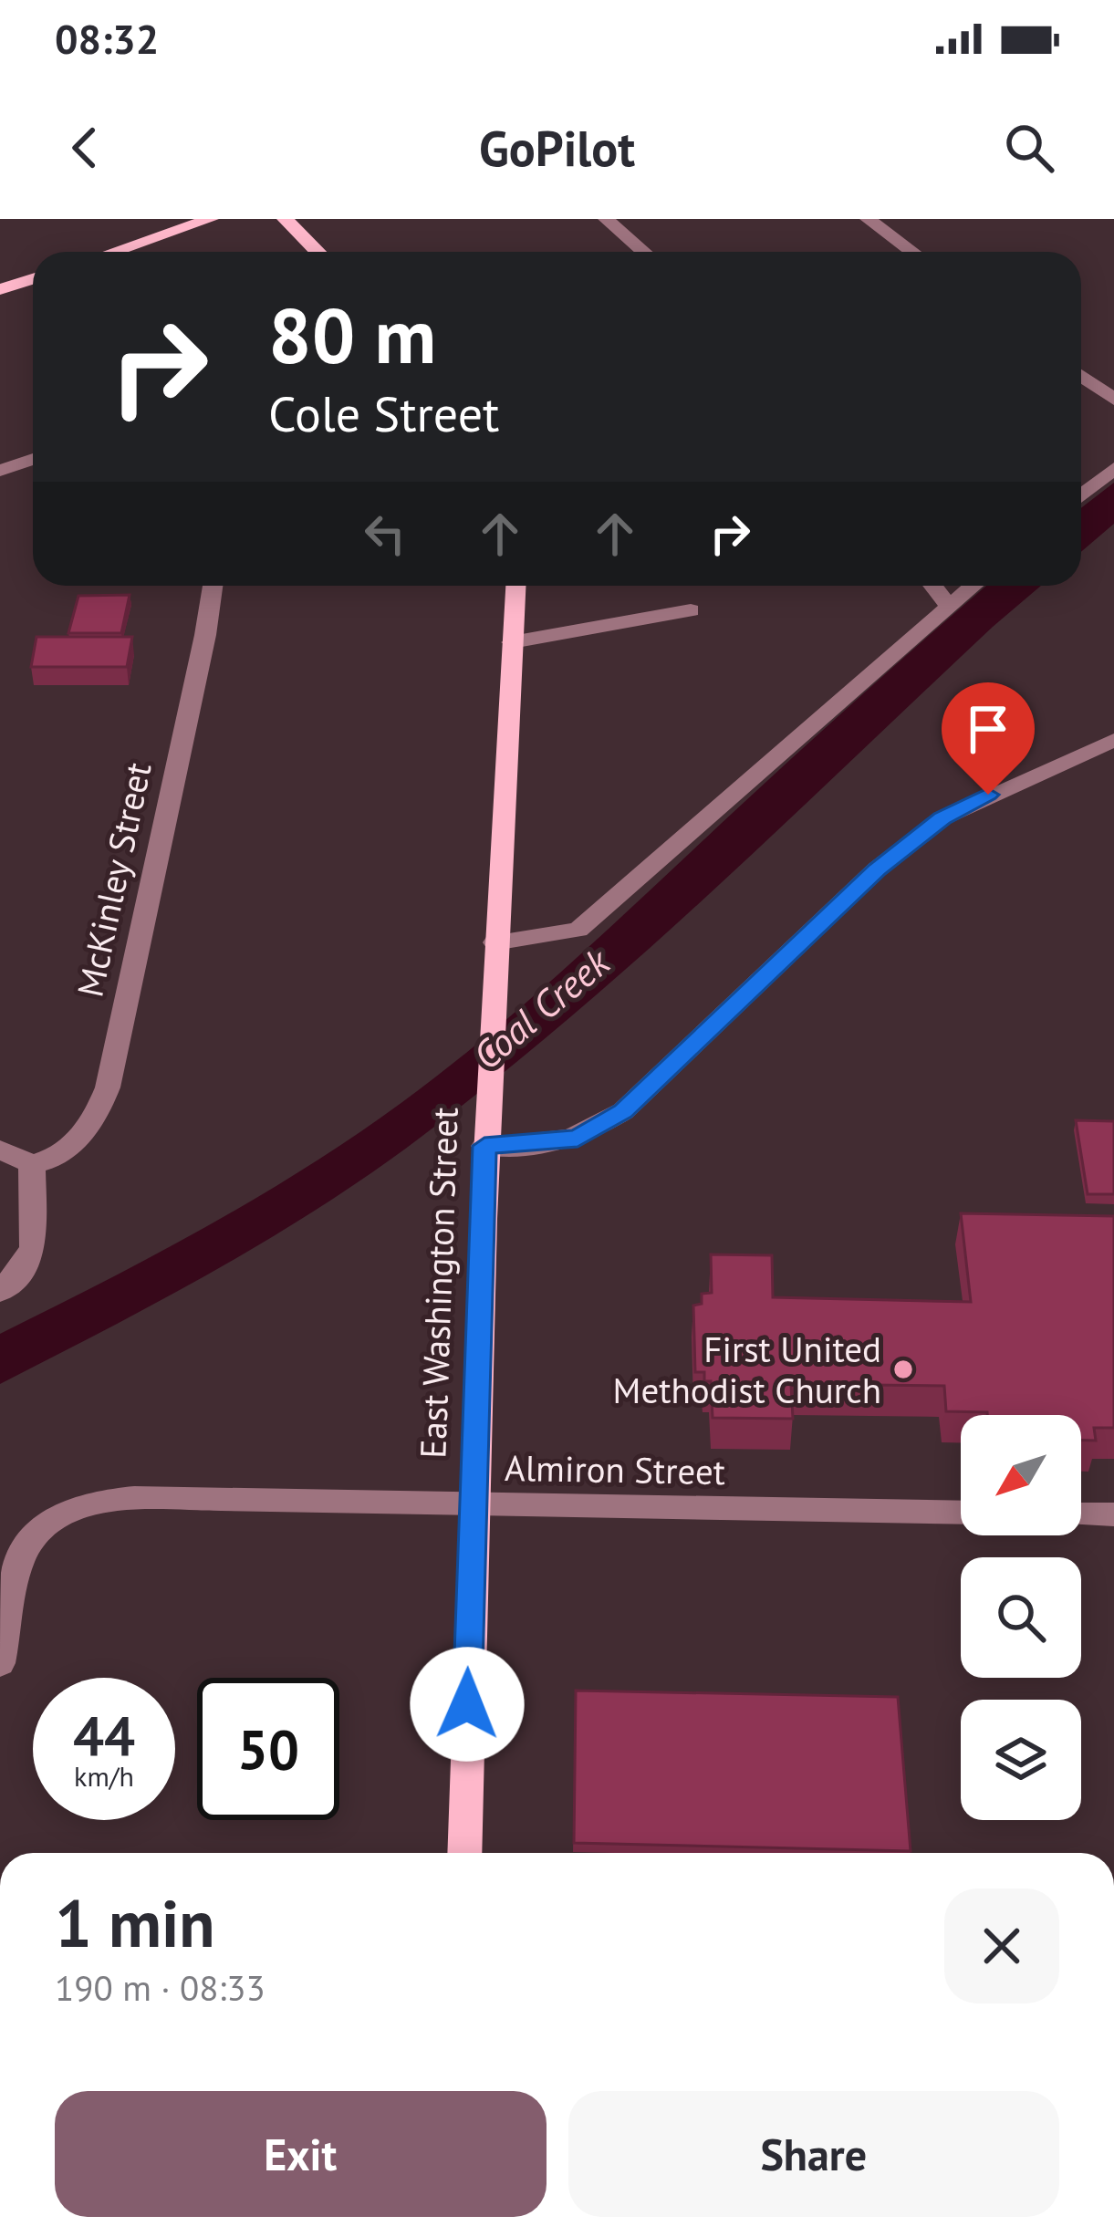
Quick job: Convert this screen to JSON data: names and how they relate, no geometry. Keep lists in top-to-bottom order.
{
  "streets": {
    "main road": ["East Washington Street"],
    "street": ["McKinley Street", "Almiron Street"]
  },
  "crossings": [
    ["East Washington Street", "Almiron Street"]
  ],
  "water": ["Coal Creek"],
  "places": ["First United Methodist Church"],
  "north": "bottom left",
  "page": {
    "status": "08:32",
    "header": "GoPilot",
    "turn": ["80 m", "Cole Street"],
    "speed": "44 km/h",
    "limit": "50",
    "heading": ["1 min", "190 m · 08:33"],
    "buttons": ["Exit", "Share"]
  }
}
